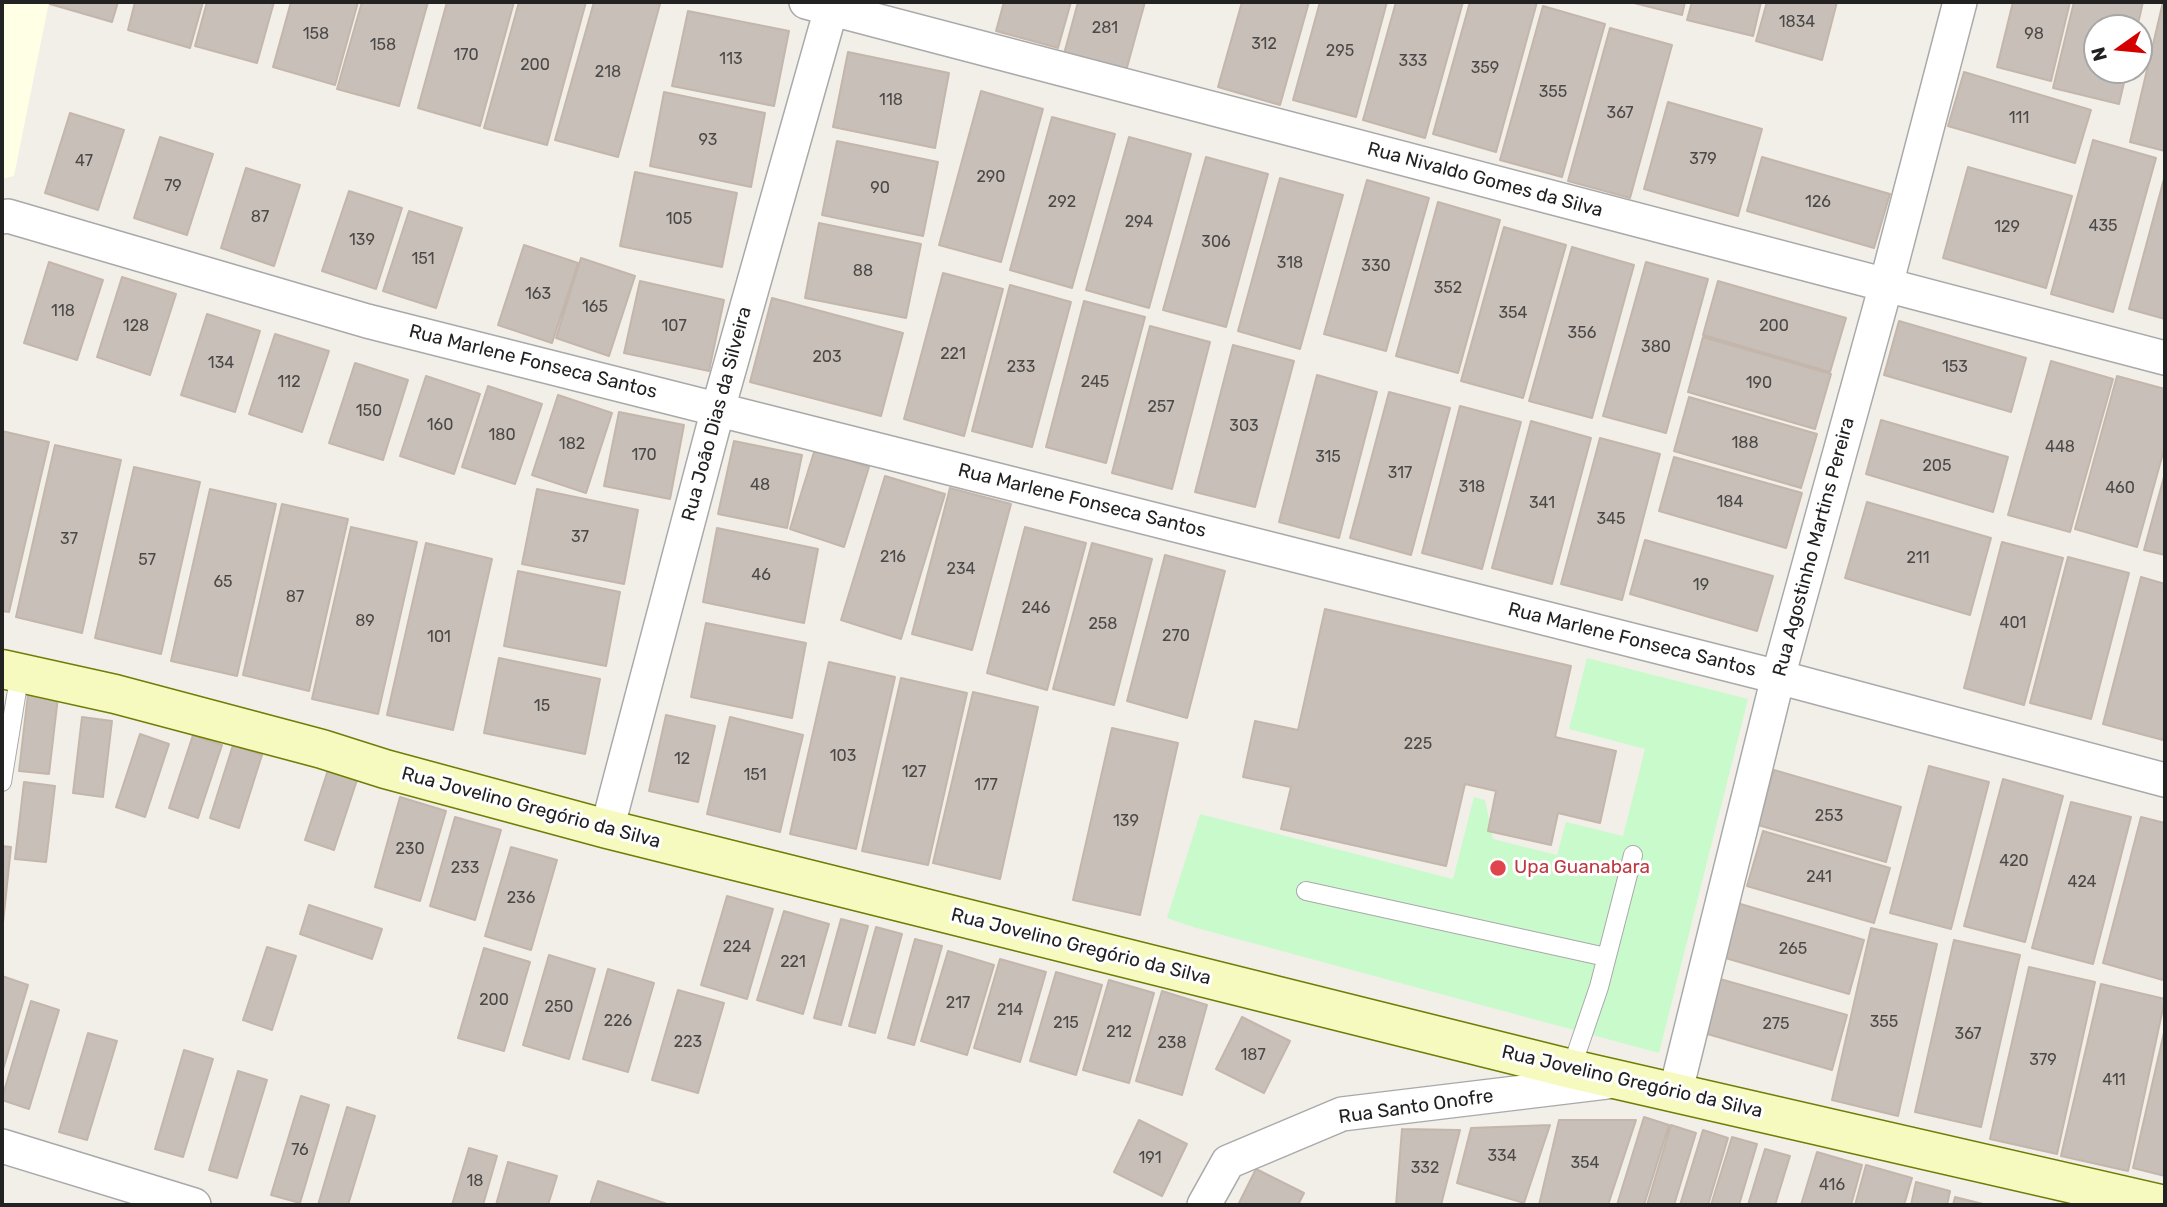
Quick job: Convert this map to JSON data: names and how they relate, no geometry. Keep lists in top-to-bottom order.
{
  "streets": {
    "street": [
      "Rua Nivaldo Gomes da Silva",
      "Rua Marlene Fonseca Santos",
      "Rua João Dias da Silveira",
      "Rua Agostinho Martins Pereira",
      "Rua Jovelino Gregório da Silva",
      "Rua Santo Onofre"
    ]
  },
  "crossings": [
    ["Rua Nivaldo Gomes da Silva", "Rua João Dias da Silveira"],
    ["Rua Nivaldo Gomes da Silva", "Rua Agostinho Martins Pereira"],
    ["Rua Marlene Fonseca Santos", "Rua João Dias da Silveira"],
    ["Rua Marlene Fonseca Santos", "Rua Agostinho Martins Pereira"],
    ["Rua João Dias da Silveira", "Rua Jovelino Gregório da Silva"],
    ["Rua Agostinho Martins Pereira", "Rua Jovelino Gregório da Silva"],
    ["Rua Jovelino Gregório da Silva", "Rua Santo Onofre"]
  ],
  "places": ["Upa Guanabara"],
  "house_numbers": [
    "1834",
    "281",
    "158",
    "98",
    "312",
    "158",
    "295",
    "170",
    "113",
    "333",
    "200",
    "359",
    "218",
    "355",
    "118",
    "367",
    "111",
    "93",
    "379",
    "47",
    "290",
    "79",
    "90",
    "292",
    "126",
    "87",
    "105",
    "294",
    "435",
    "129",
    "139",
    "306",
    "151",
    "318",
    "330",
    "88",
    "352",
    "163",
    "165",
    "118",
    "354",
    "128",
    "107",
    "200",
    "356",
    "380",
    "221",
    "203",
    "134",
    "233",
    "153",
    "112",
    "245",
    "190",
    "257",
    "150",
    "160",
    "303",
    "180",
    "188",
    "182",
    "448",
    "170",
    "315",
    "205",
    "317",
    "48",
    "318",
    "460",
    "184",
    "341",
    "345",
    "37",
    "37",
    "216",
    "211",
    "57",
    "234",
    "46",
    "65",
    "19",
    "87",
    "246",
    "89",
    "401",
    "258",
    "270",
    "101",
    "15",
    "225",
    "103",
    "12",
    "127",
    "151",
    "177",
    "253",
    "139",
    "230",
    "420",
    "233",
    "241",
    "424",
    "236",
    "224",
    "265",
    "221",
    "200",
    "217",
    "250",
    "214",
    "226",
    "355",
    "215",
    "275",
    "212",
    "367",
    "223",
    "238",
    "187",
    "379",
    "411",
    "76",
    "334",
    "191",
    "354",
    "332",
    "18",
    "416"
  ],
  "north": "left"
}
